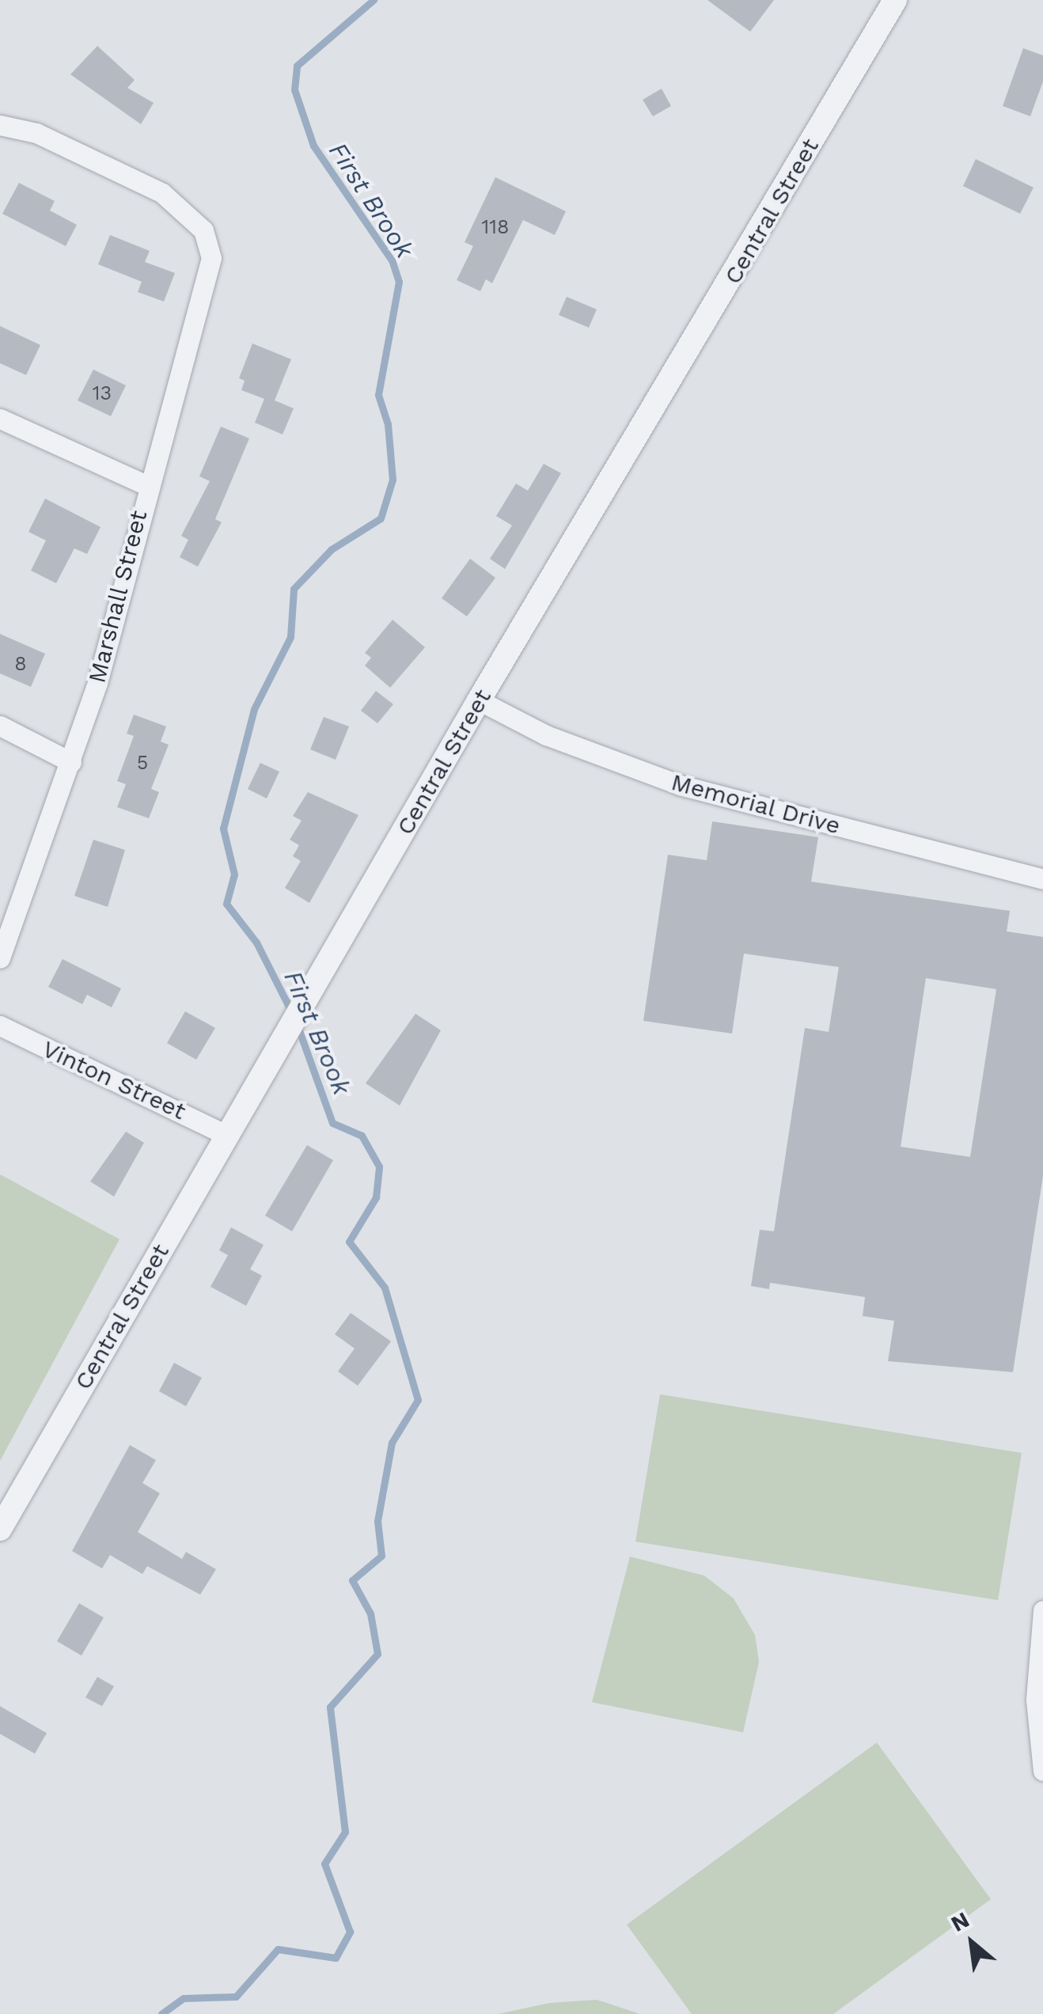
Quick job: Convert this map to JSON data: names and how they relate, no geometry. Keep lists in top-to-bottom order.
{
  "streets": {
    "street": [
      "Central Street",
      "Marshall Street",
      "Memorial Drive",
      "Vinton Street"
    ]
  },
  "crossings": [
    ["Central Street", "Memorial Drive"],
    ["Central Street", "Vinton Street"]
  ],
  "water": ["First Brook"],
  "house_numbers": [
    "118",
    "13",
    "8",
    "5"
  ],
  "north": "top left"
}
